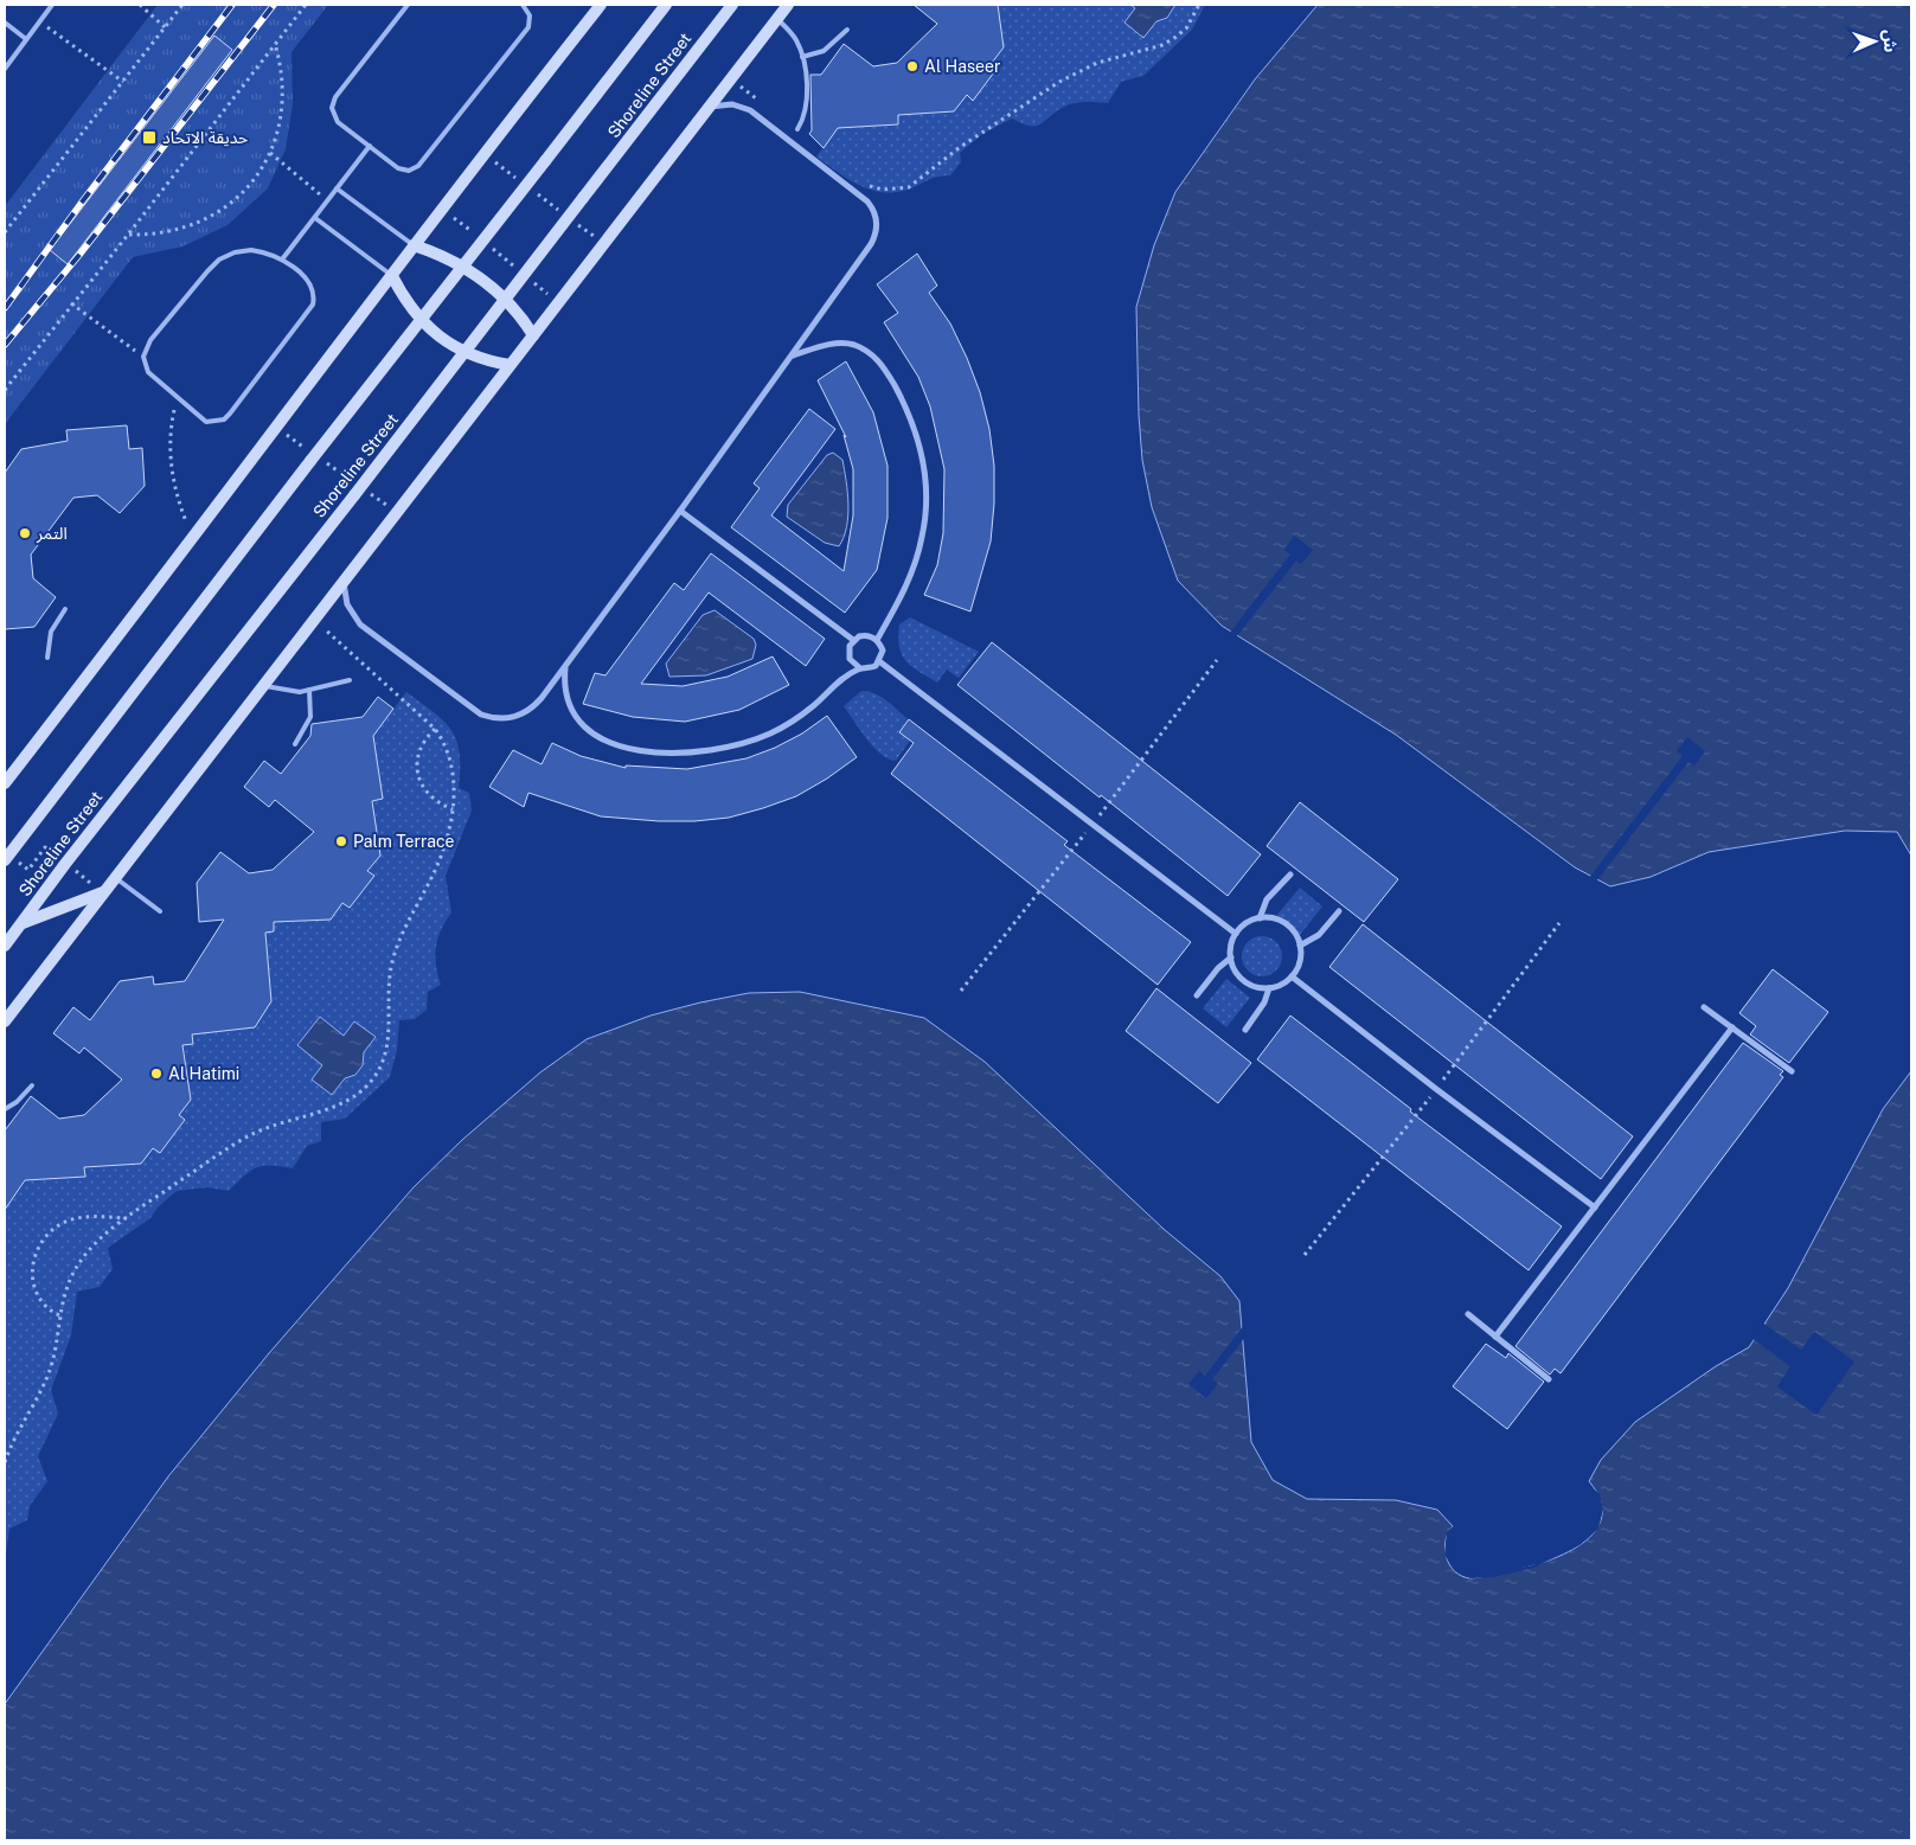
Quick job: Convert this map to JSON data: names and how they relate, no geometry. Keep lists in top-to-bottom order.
{
  "streets": {
    "street": ["Shoreline Street"]
  },
  "places": {
    "other": [
      "Al Haseer",
      "التمر",
      "Palm Terrace",
      "Al Hatimi"
    ],
    "transit": ["حديقة الاتحاد"]
  },
  "north": "right"
}
